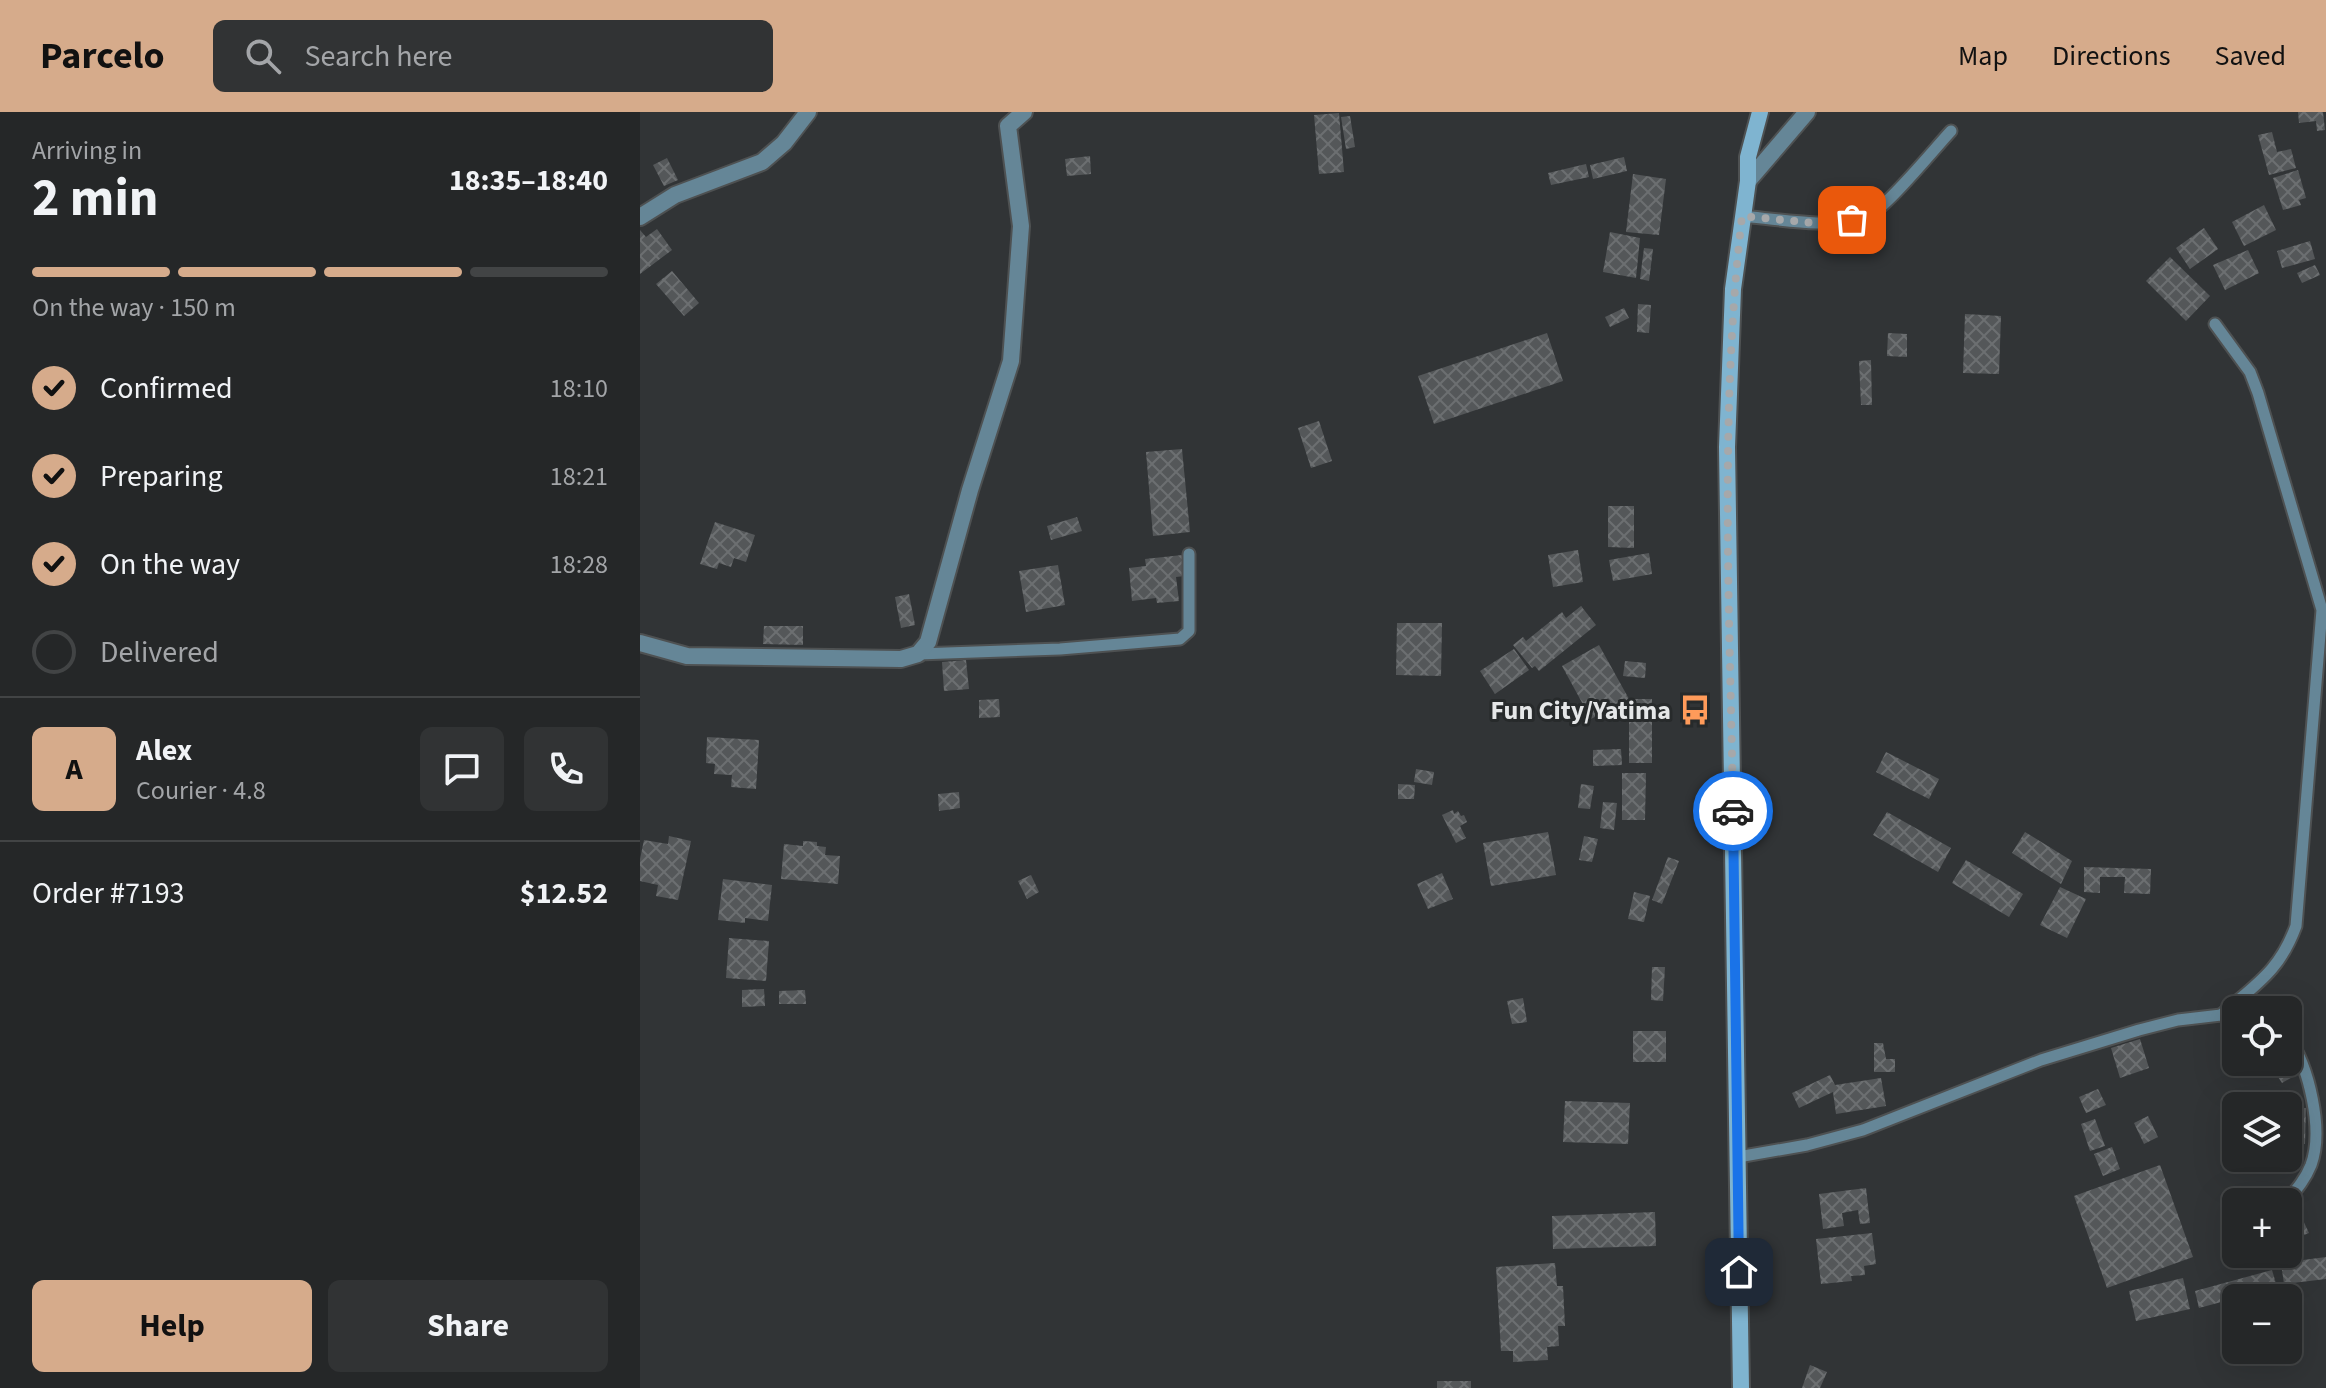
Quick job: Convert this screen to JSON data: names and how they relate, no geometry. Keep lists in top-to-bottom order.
{
  "places": {
    "bus stop": ["Fun City/Yatima"]
  },
  "page": {
    "header": "Parcelo",
    "search": "Search here",
    "nav": ["Map", "Directions", "Saved"],
    "heading": ["2 min", "Arriving in", "18:35–18:40"],
    "panel": [
      "Alex",
      "Courier · 4.8",
      "Order #7193",
      "$12.52"
    ],
    "bar": "On the way · 150 m",
    "list": [
      ["Confirmed", "18:10"],
      ["Preparing", "18:21"],
      ["On the way", "18:28"],
      "Delivered"
    ],
    "round": "A",
    "map_buttons": ["+", "−"],
    "buttons": ["Help", "Share"]
  }
}
